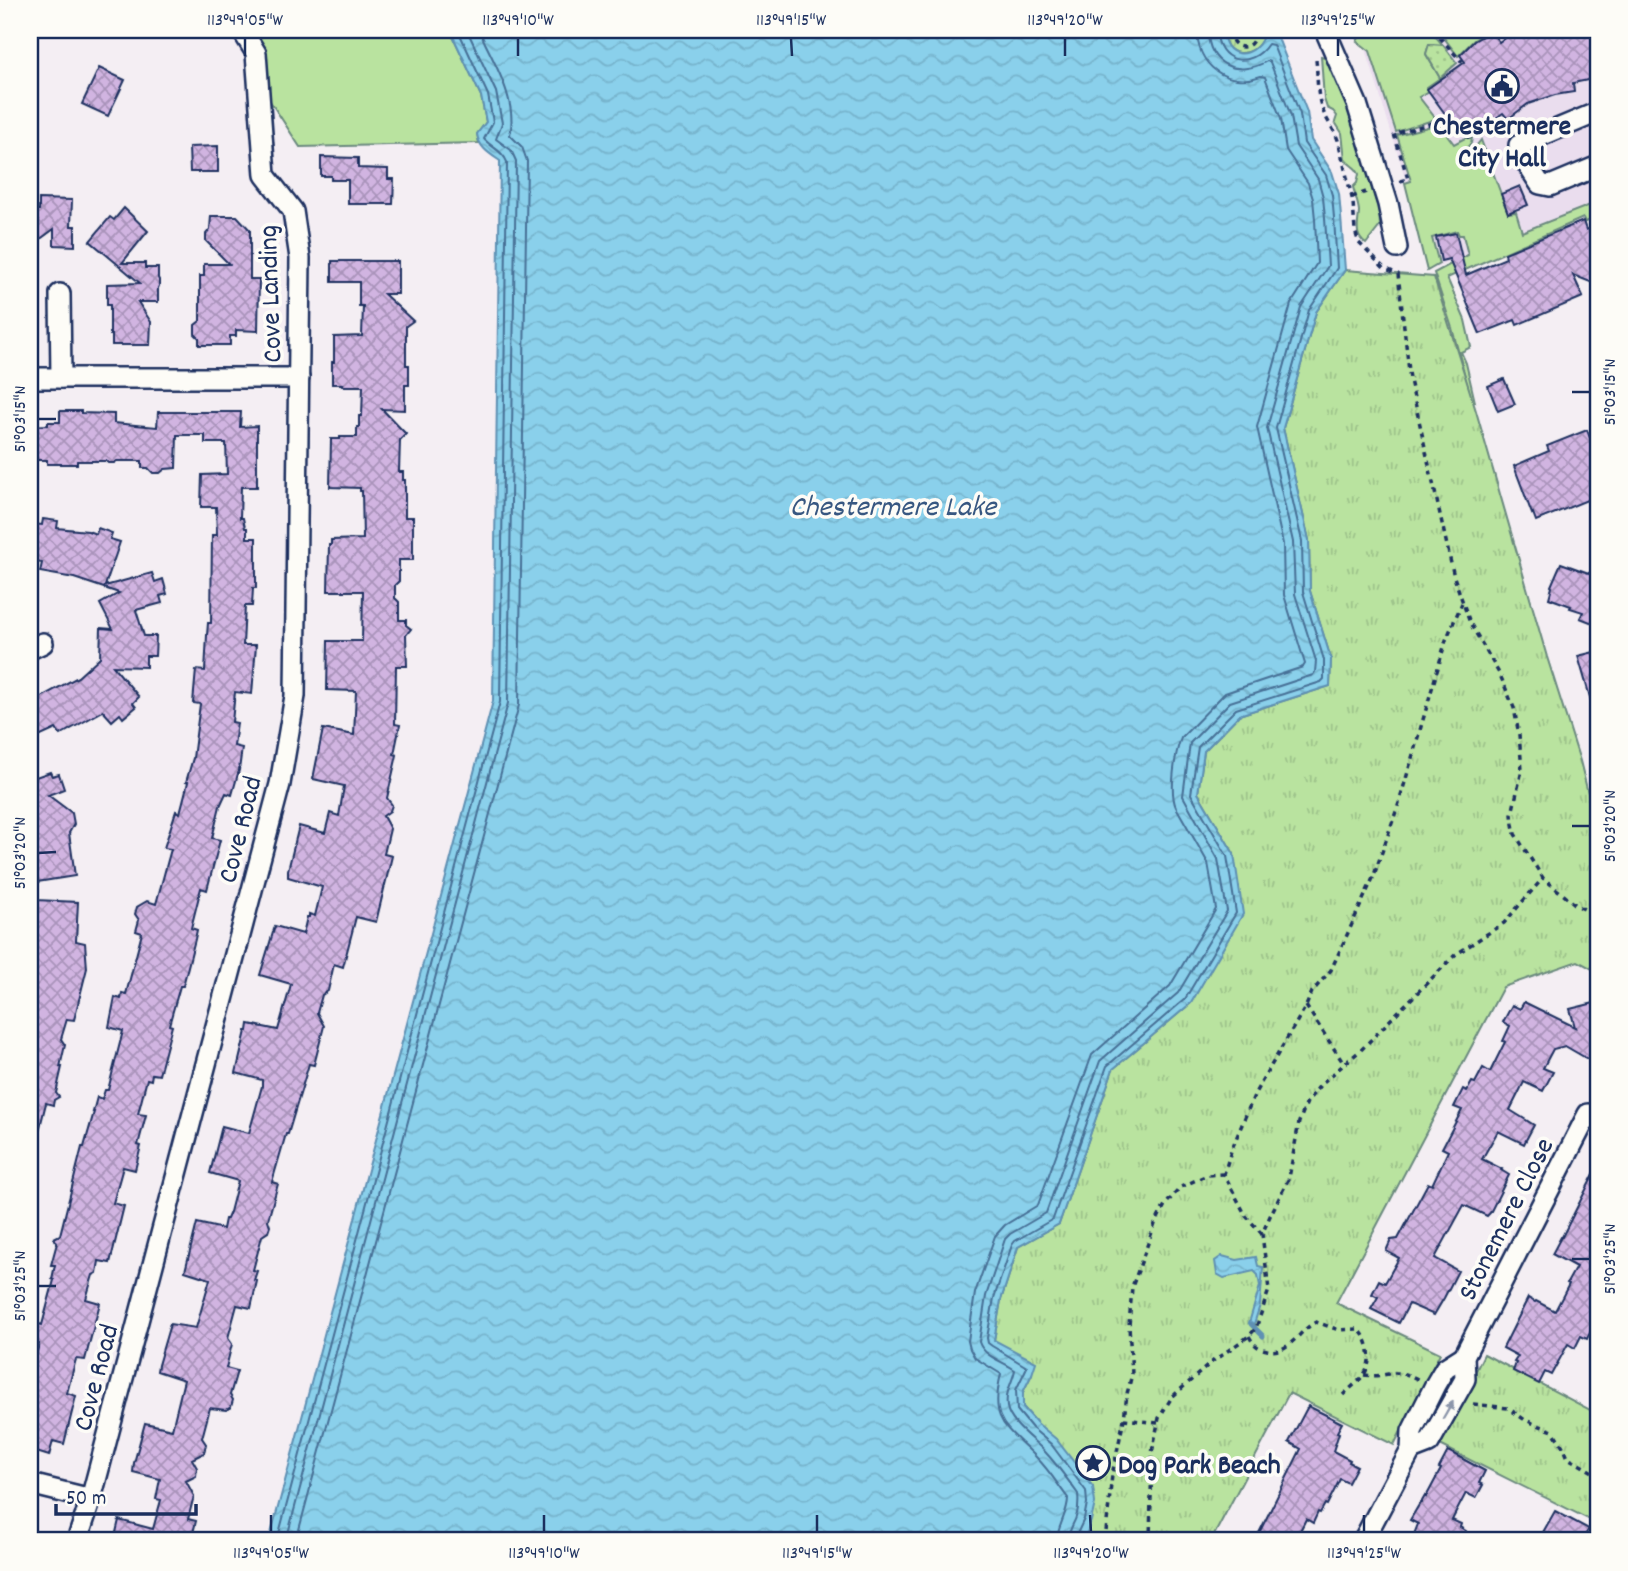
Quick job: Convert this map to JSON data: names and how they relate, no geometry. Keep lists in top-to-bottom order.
{
  "streets": {
    "street": ["Cove Landing", "Cove Road", "Stonemere Close"]
  },
  "crossings": [
    ["Cove Landing", "Cove Road"]
  ],
  "water": ["Chestermere Lake"],
  "places": {
    "public building": ["Chestermere City Hall"],
    "place": ["Dog Park Beach"]
  },
  "scale_bar": "50 m",
  "coordinates": [
    "113°49'05\"W",
    "113°49'10\"W",
    "113°49'15\"W",
    "113°49'20\"W",
    "113°49'25\"W",
    "51°03'15\"N",
    "51°03'20\"N",
    "51°03'25\"N"
  ]
}
